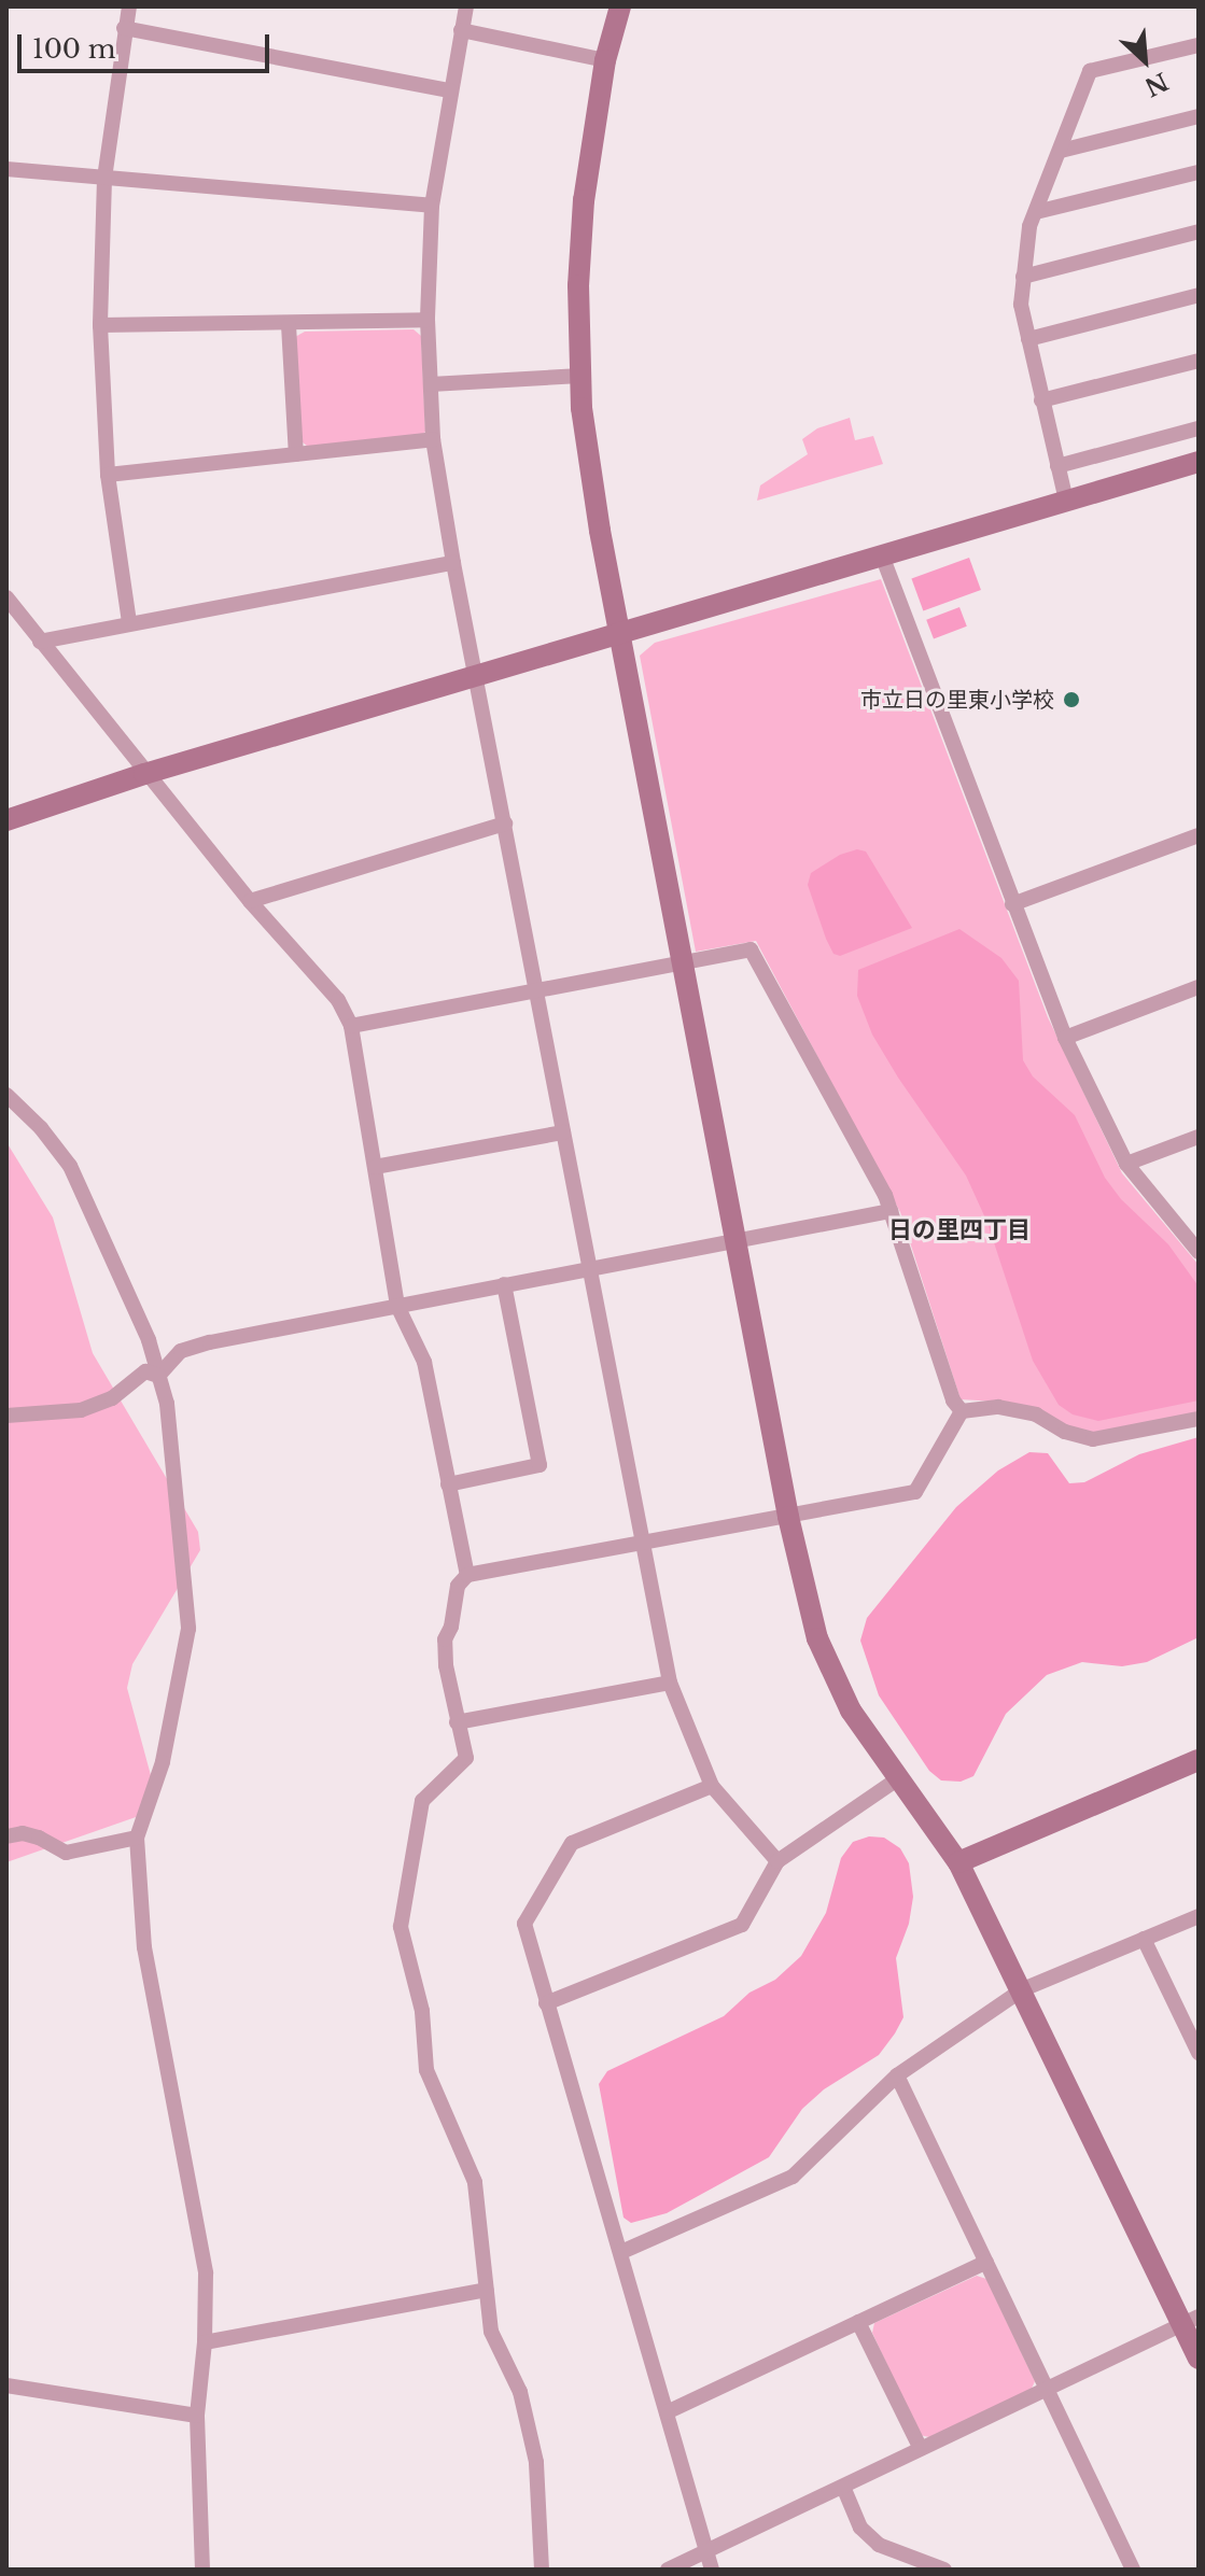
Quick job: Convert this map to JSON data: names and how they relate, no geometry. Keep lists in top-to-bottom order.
{
  "districts": ["日の里四丁目"],
  "places": ["市立日の里東小学校"],
  "scale_bar": "100 m",
  "north": "bottom right"
}
